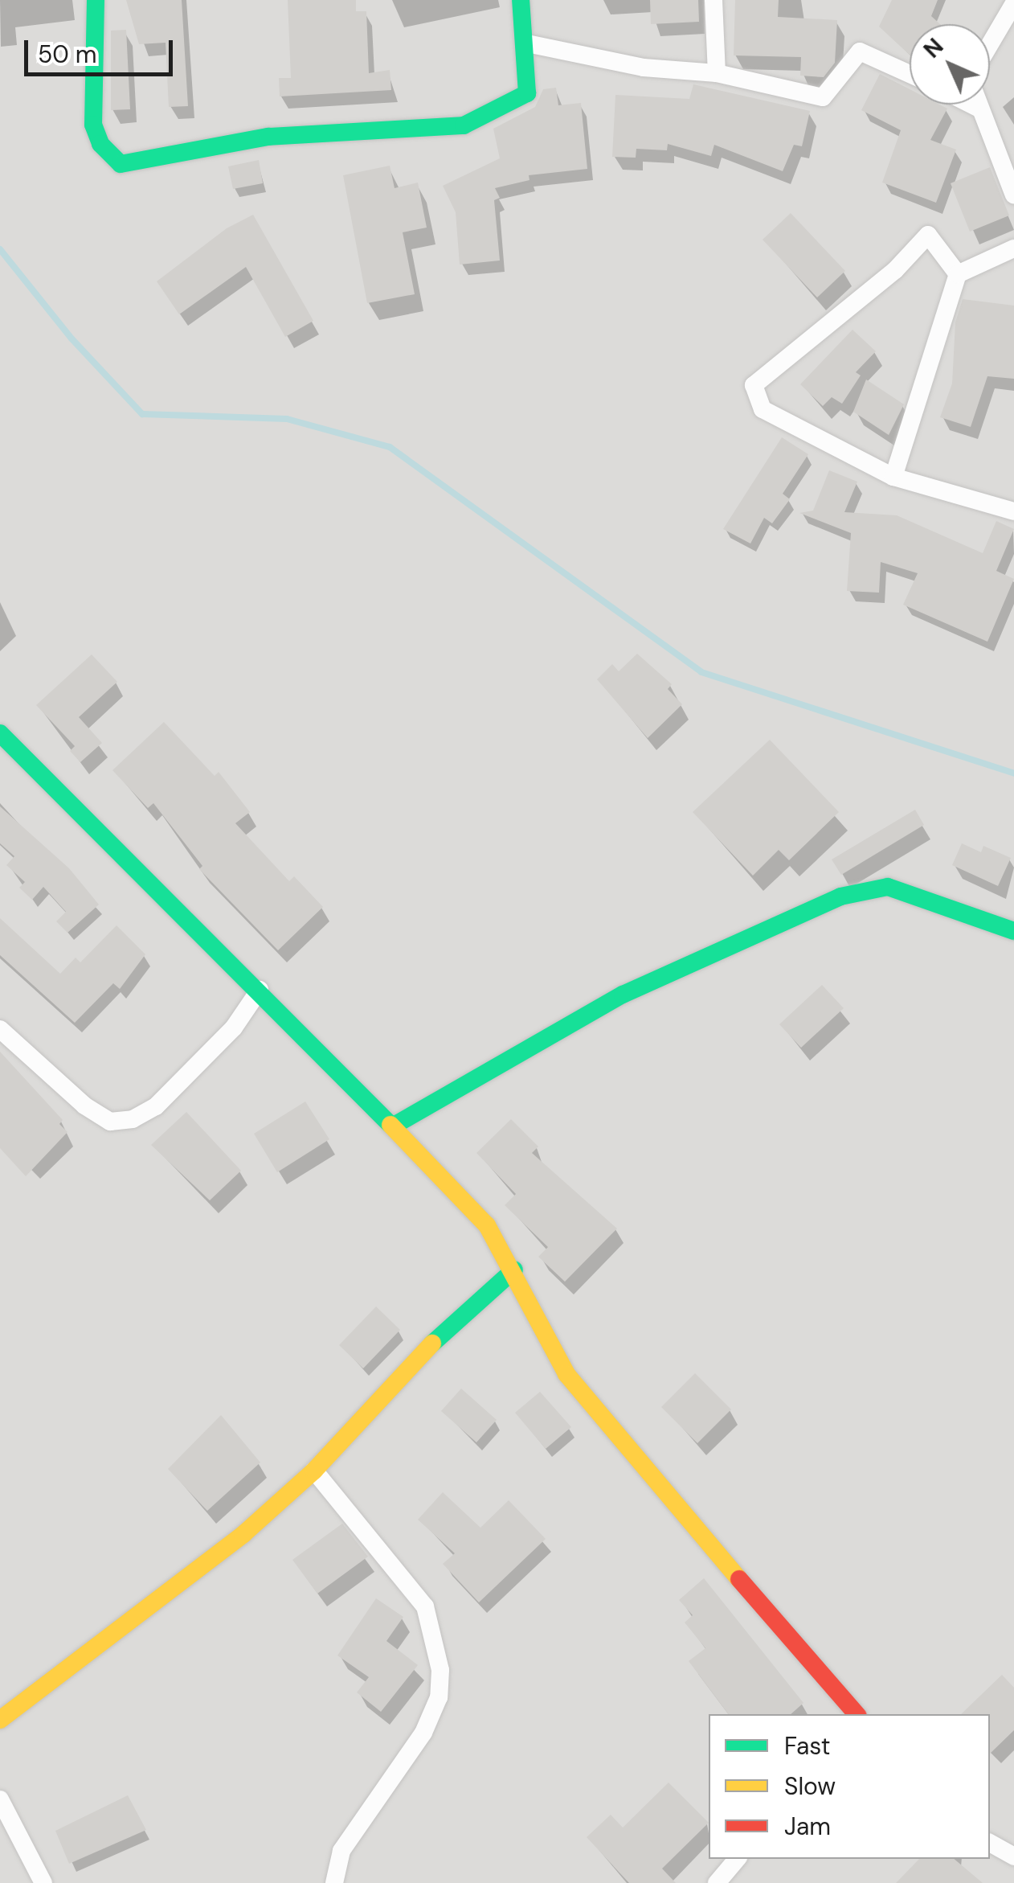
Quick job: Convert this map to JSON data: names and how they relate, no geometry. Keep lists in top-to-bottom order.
{
  "legend": ["Fast", "Slow", "Jam"],
  "scale_bar": "50 m",
  "north": "top left"
}
